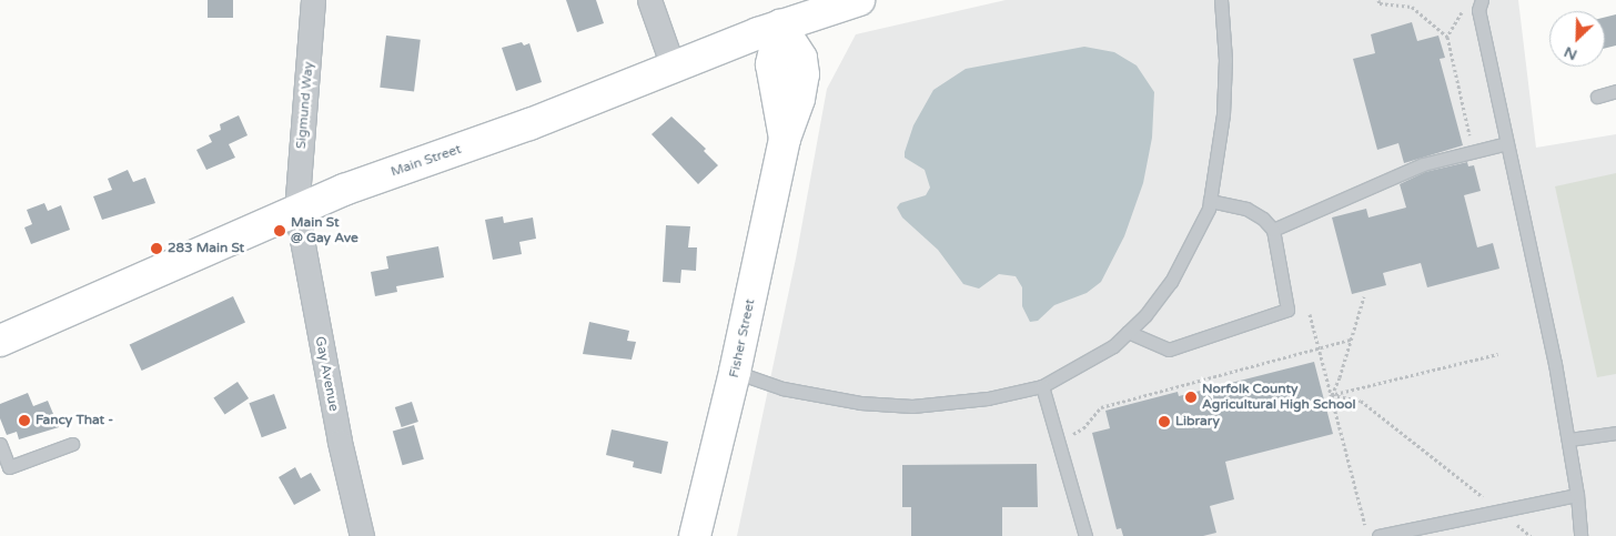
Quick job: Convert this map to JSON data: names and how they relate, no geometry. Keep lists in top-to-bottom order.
{
  "streets": {
    "main road": ["Main Street", "Fisher Street"],
    "street": ["Sigmund Way", "Gay Avenue"]
  },
  "crossings": [
    ["Sigmund Way", "Main Street"],
    ["Sigmund Way", "Gay Avenue"],
    ["Main Street", "Fisher Street"],
    ["Main Street", "Gay Avenue"]
  ],
  "places": [
    "Main St @ Gay Ave",
    "283 Main St",
    "Norfolk County Agricultural High School",
    "Fancy That -",
    "Library"
  ],
  "north": "bottom left"
}
